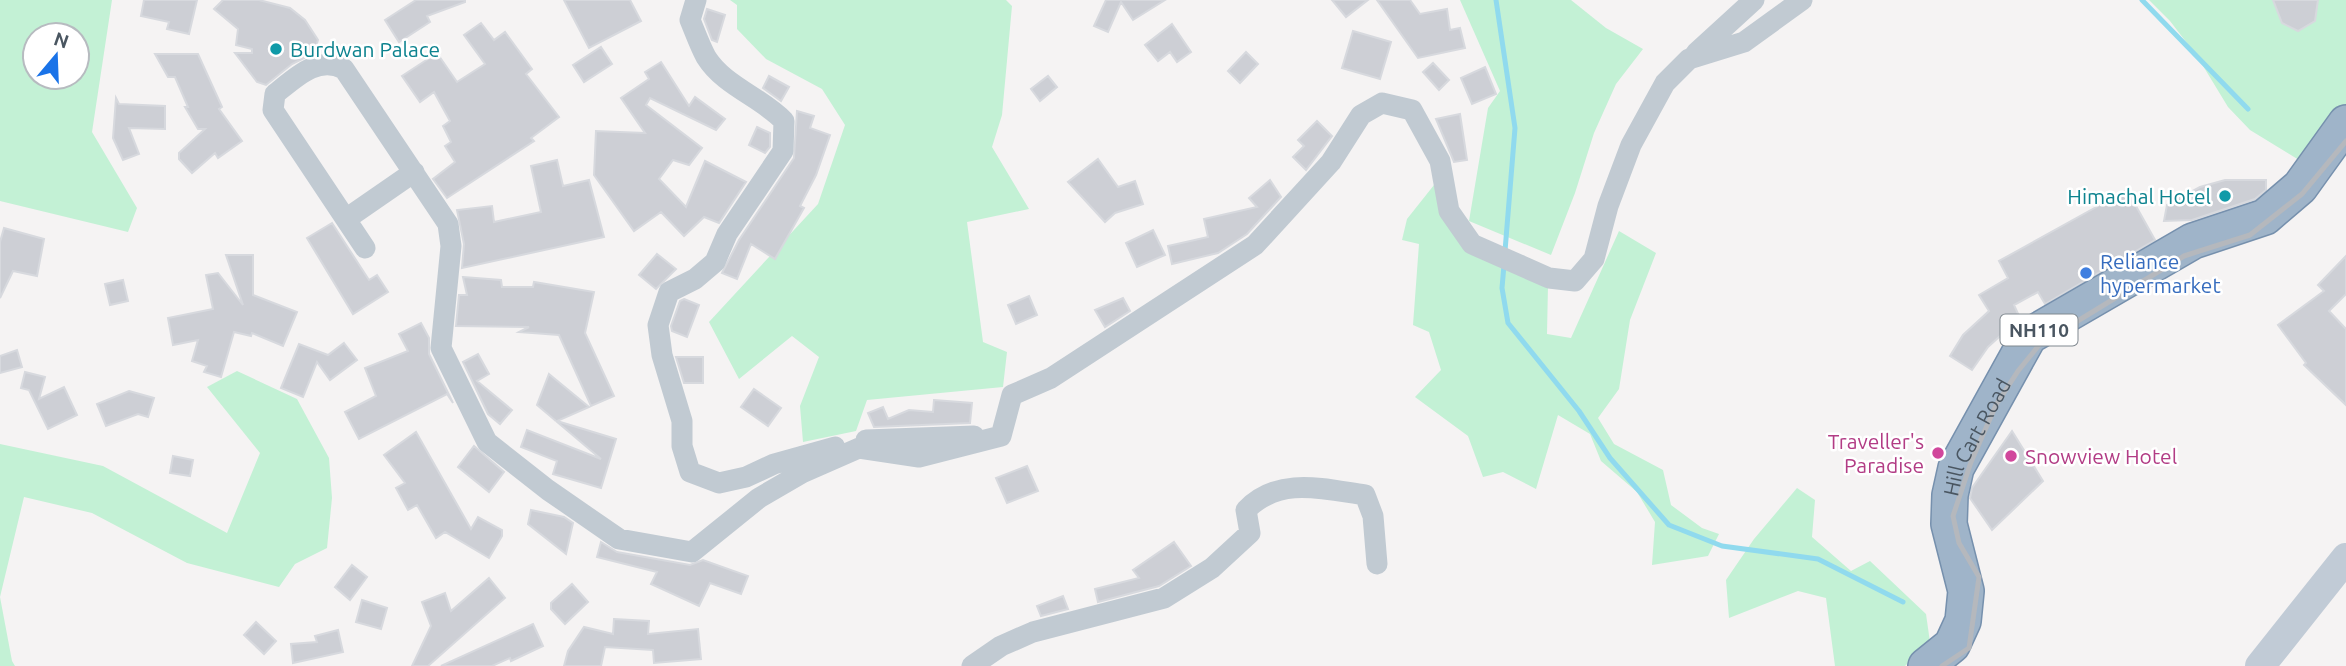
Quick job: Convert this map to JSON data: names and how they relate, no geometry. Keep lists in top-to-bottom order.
{
  "streets": {
    "highway": ["NH110", "Hill Cart Road"]
  },
  "places": [
    "Burdwan Palace",
    "Himachal Hotel",
    "Reliance hypermarket",
    "Traveller's Paradise",
    "Snowview Hotel"
  ],
  "north": "top"
}
